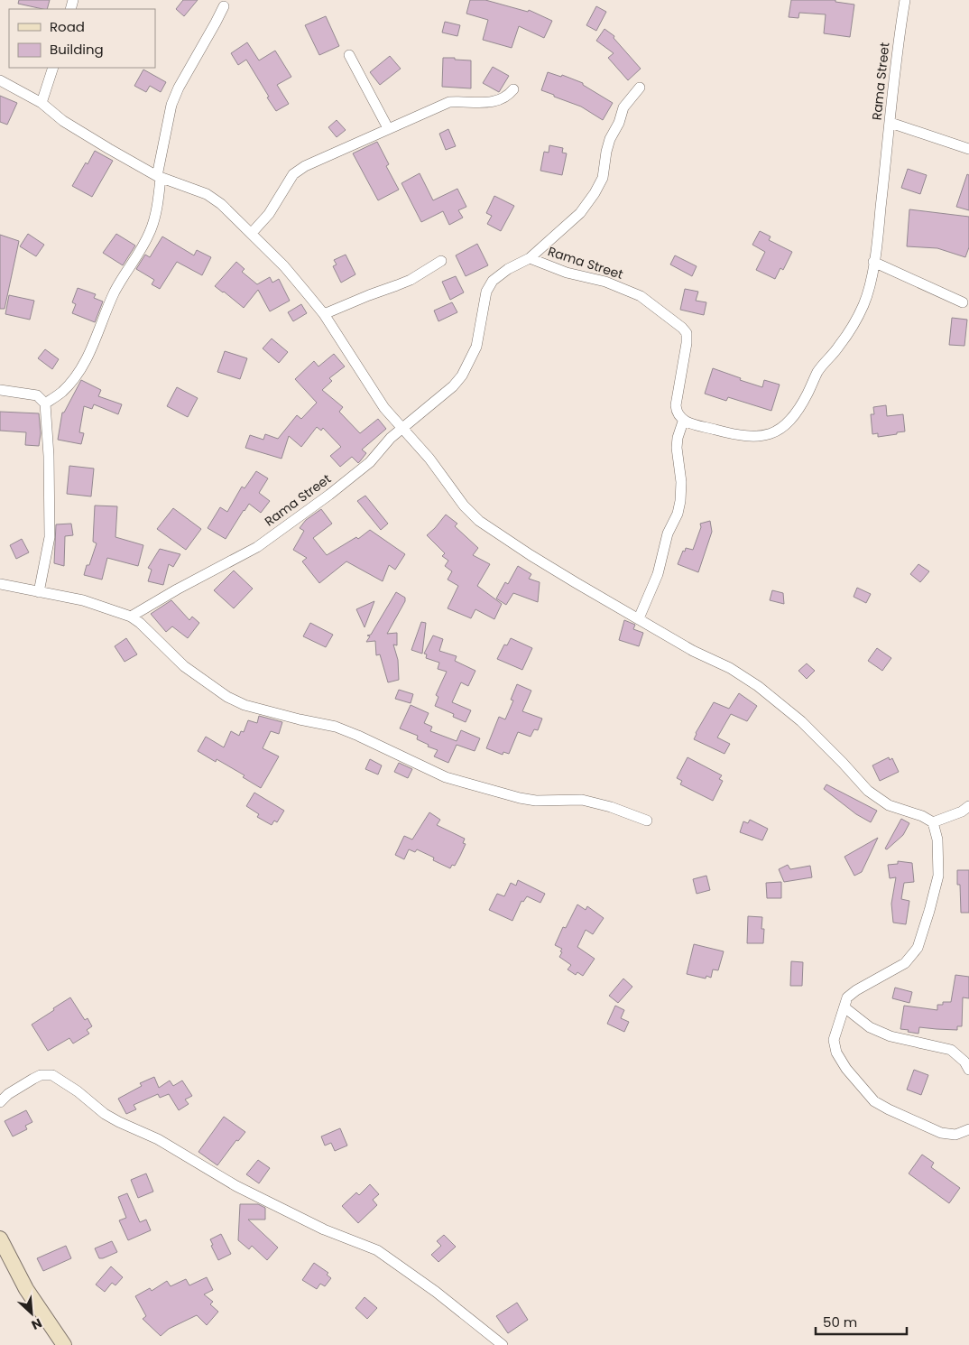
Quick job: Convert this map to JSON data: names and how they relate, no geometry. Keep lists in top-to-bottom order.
{
  "streets": {
    "street": ["Rama Street"]
  },
  "legend": ["Road", "Building"],
  "scale_bar": "50 m",
  "north": "bottom right"
}
